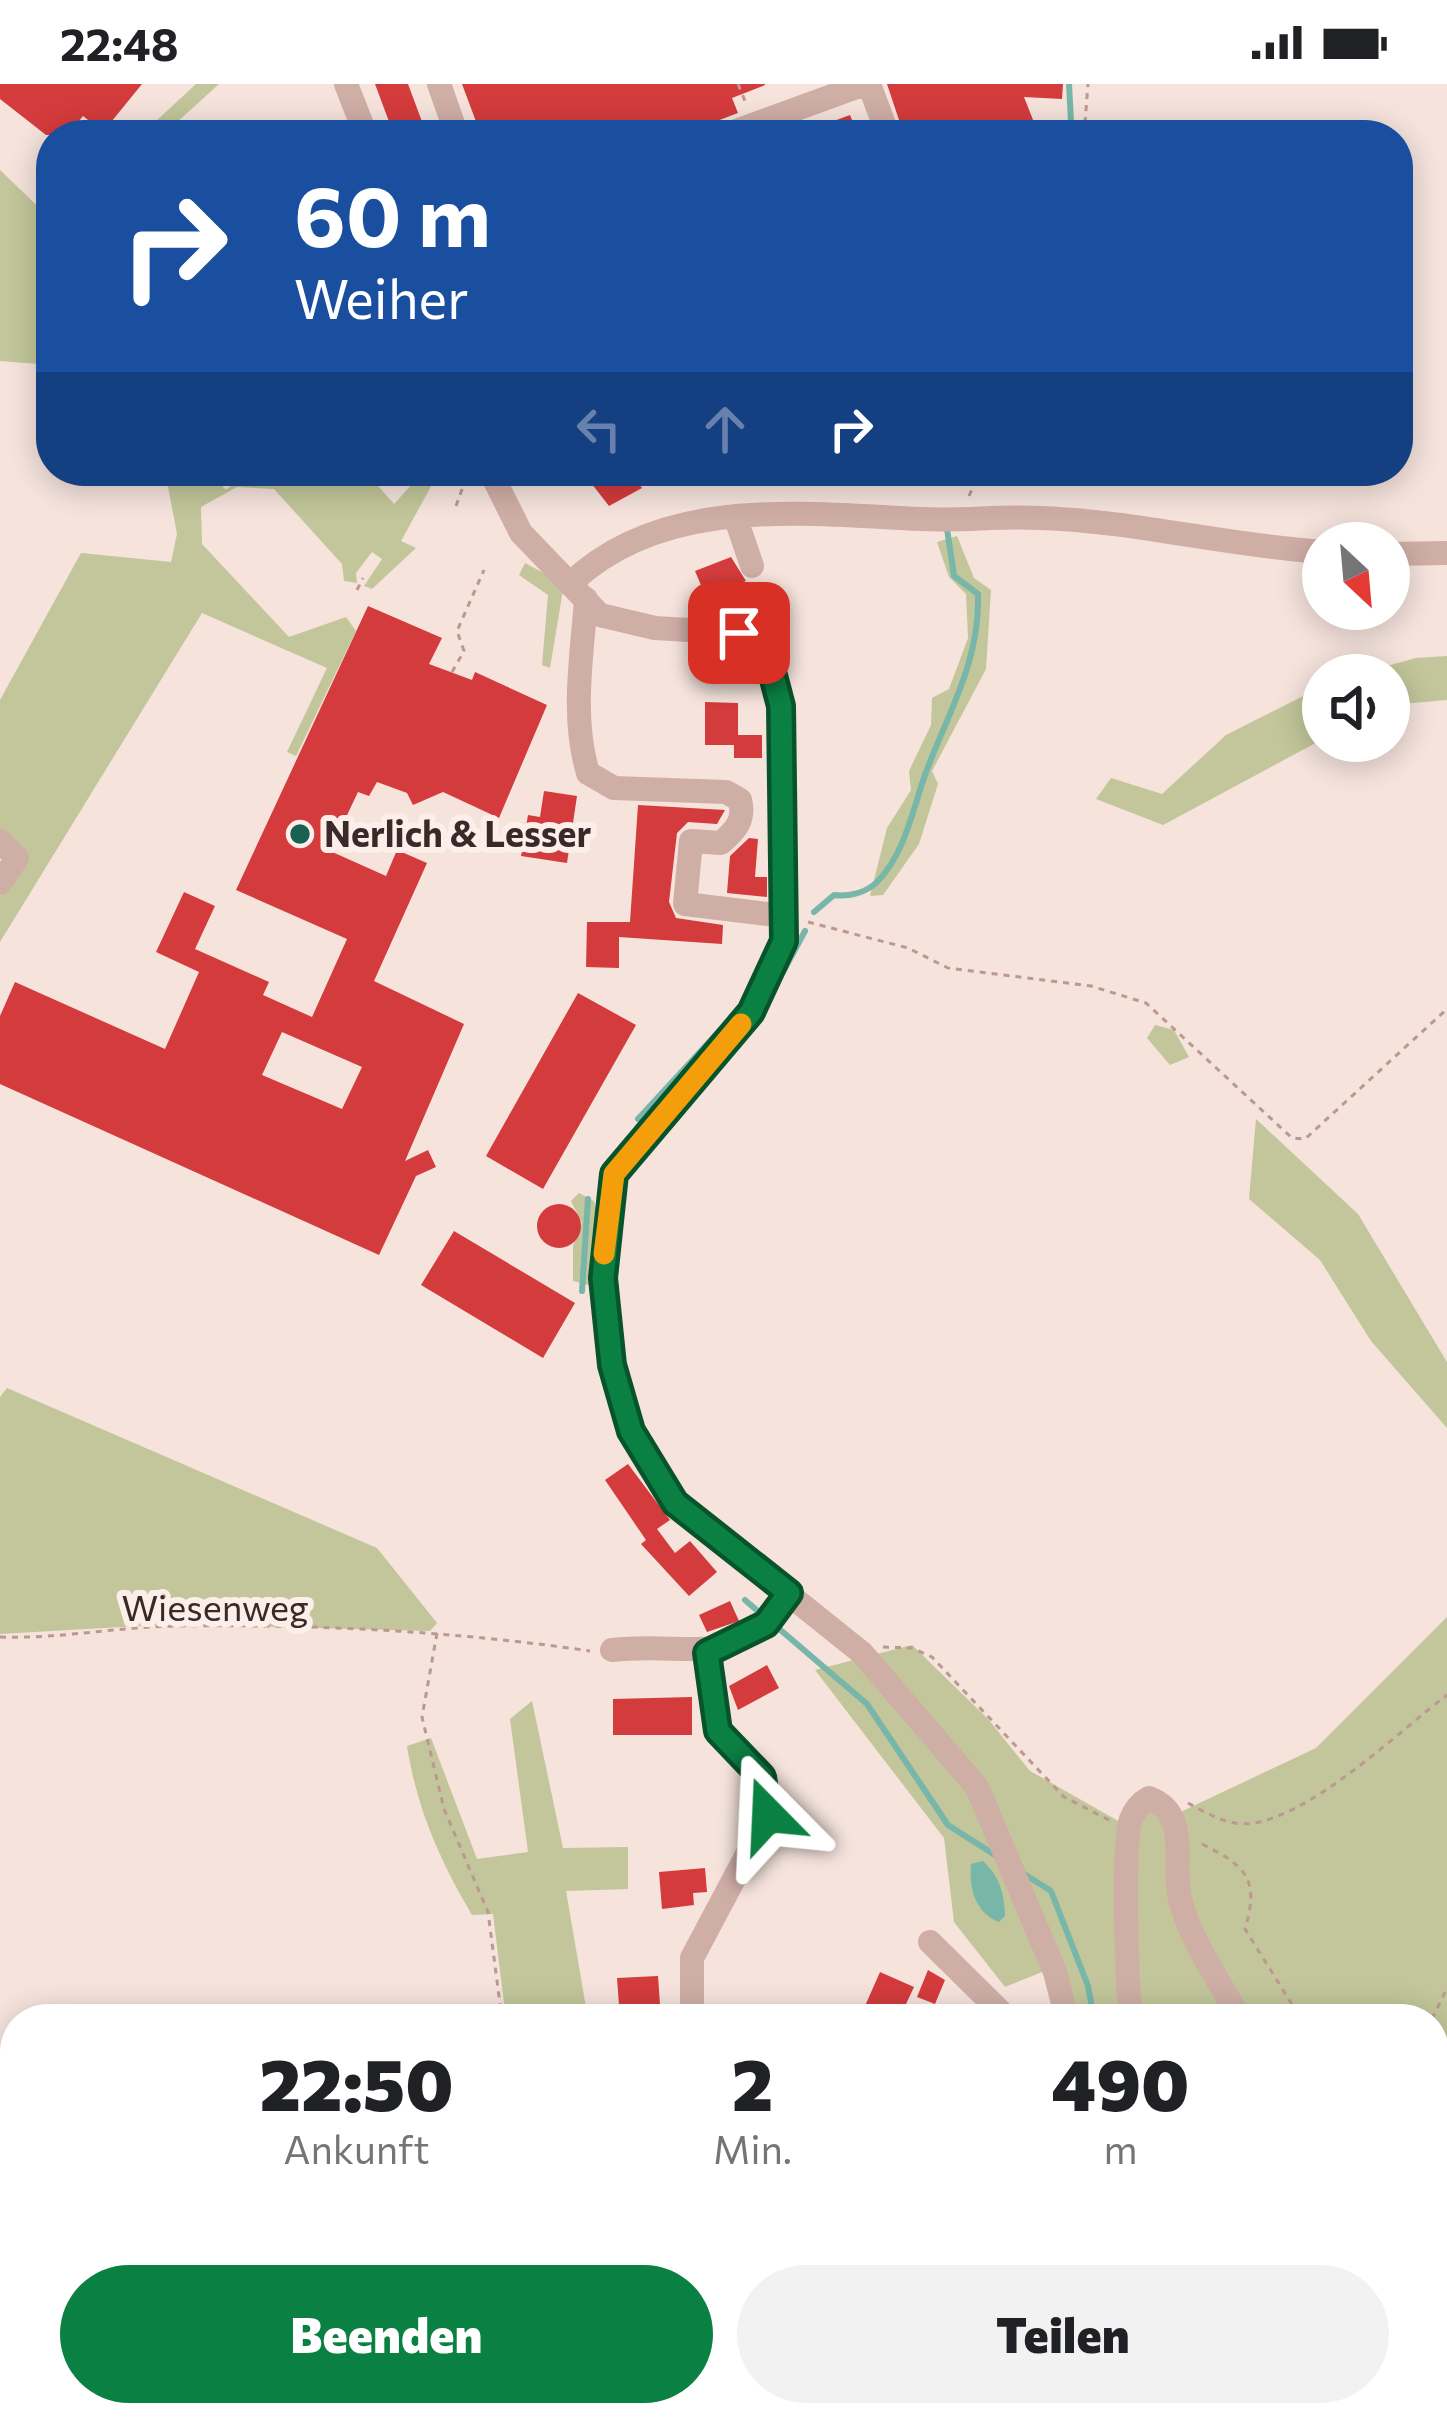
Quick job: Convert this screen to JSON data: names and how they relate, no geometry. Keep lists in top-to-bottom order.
{
  "streets": {
    "path": ["Wiesenweg"]
  },
  "places": ["Nerlich & Lesser"],
  "north": "bottom right",
  "page": {
    "status": "22:48",
    "turn": ["60 m", "Weiher"],
    "eta": [
      "22:50",
      "Ankunft",
      "2",
      "Min.",
      "490",
      "m"
    ],
    "buttons": ["Beenden", "Teilen"]
  }
}
